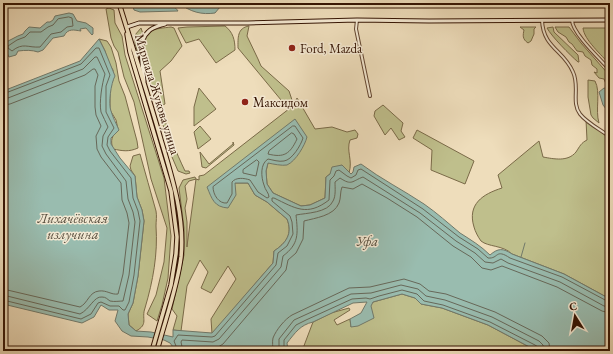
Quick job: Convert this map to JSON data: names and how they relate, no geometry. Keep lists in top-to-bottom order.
{
  "streets": {
    "main road": ["Маршала Жукова улица"]
  },
  "water": ["Лихачёвская излучина", "Уфа"],
  "places": ["Ford, Mazda", "Максидом"],
  "north": "top"
}
